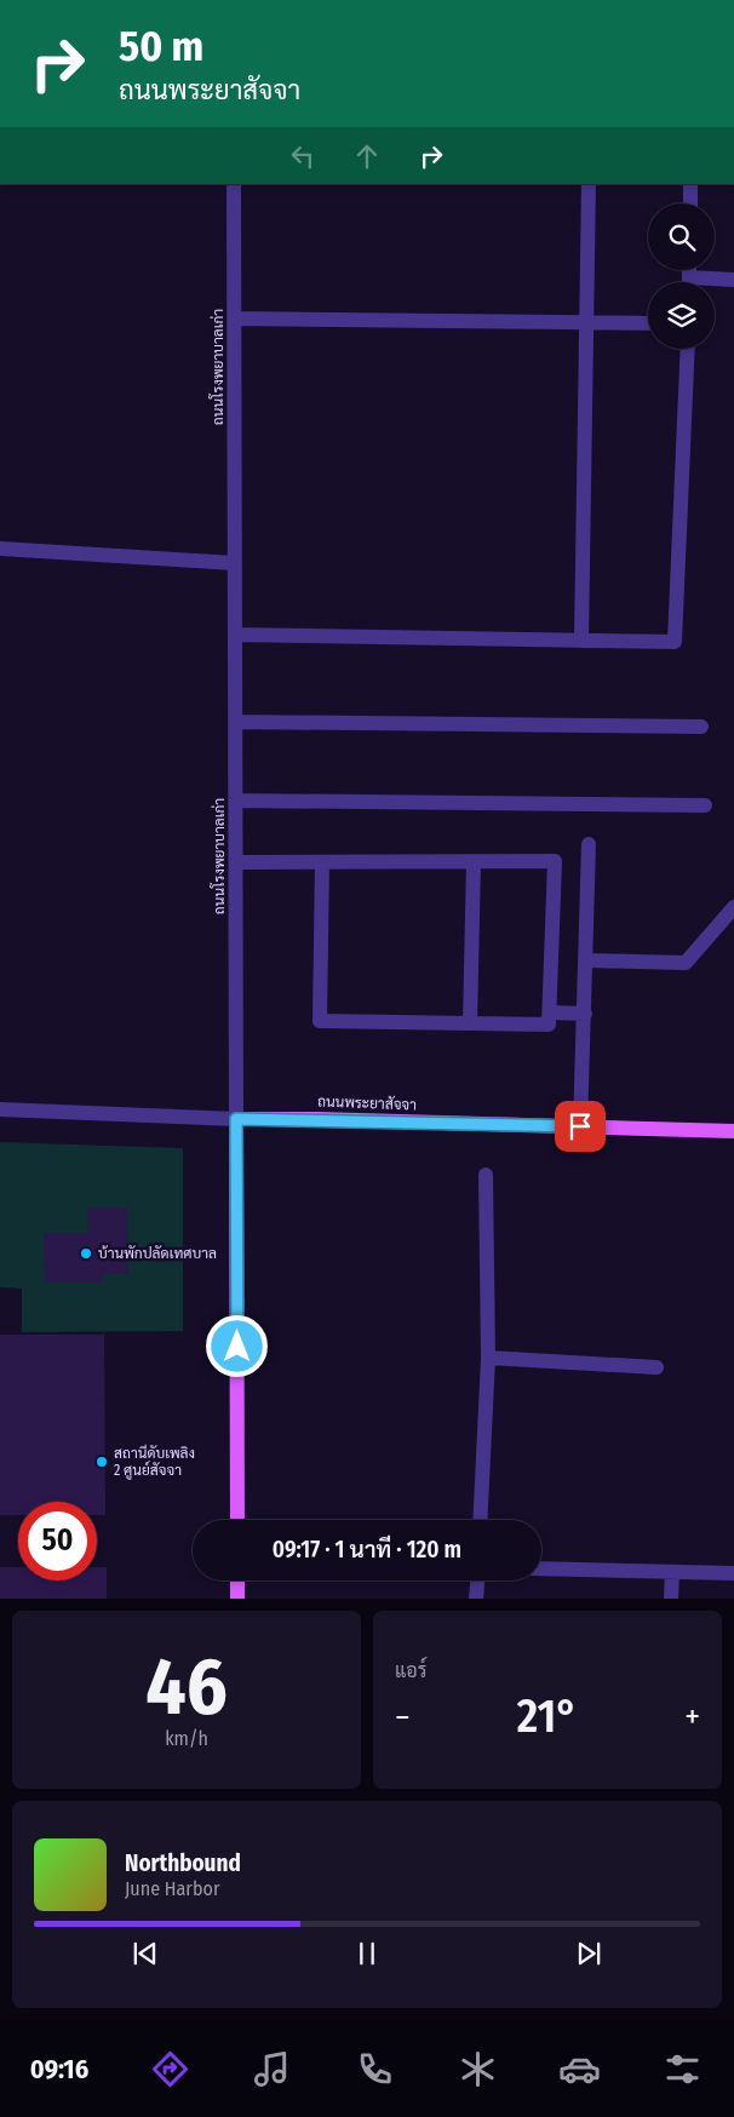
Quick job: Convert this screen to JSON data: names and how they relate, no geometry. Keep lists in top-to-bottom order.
{
  "streets": {
    "main road": ["ถนนโรงพยาบาลเก่า", "ถนนพระยาสัจจา"]
  },
  "crossings": [
    ["ถนนโรงพยาบาลเก่า", "ถนนพระยาสัจจา"]
  ],
  "places": ["บ้านพักปลัดเทศบาล", "สถานีดับเพลิง 2 ศูนย์สัจจา"],
  "page": {
    "turn": ["50 m", "ถนนพระยาสัจจา"],
    "limit": "50",
    "trip": "09:17 · 1 นาที · 120 m",
    "tile": [
      ["46", "km/h"],
      "แอร์"
    ],
    "heat": ["−", "21°", "+"],
    "song": ["Northbound", "June Harbor"],
    "tabs": "09:16"
  }
}
